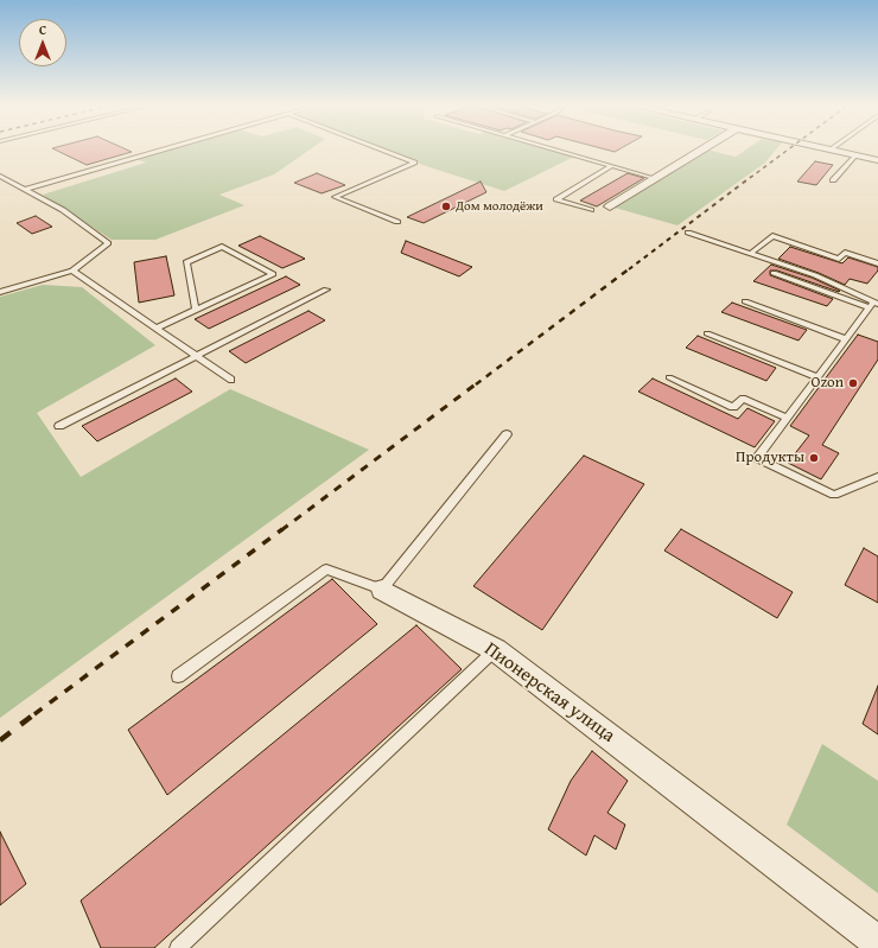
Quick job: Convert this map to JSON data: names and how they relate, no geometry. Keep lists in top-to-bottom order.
{
  "streets": {
    "street": ["Пионерская улица"]
  },
  "places": ["Дом молодёжи", "Ozon", "Продукты"],
  "north": "top"
}
